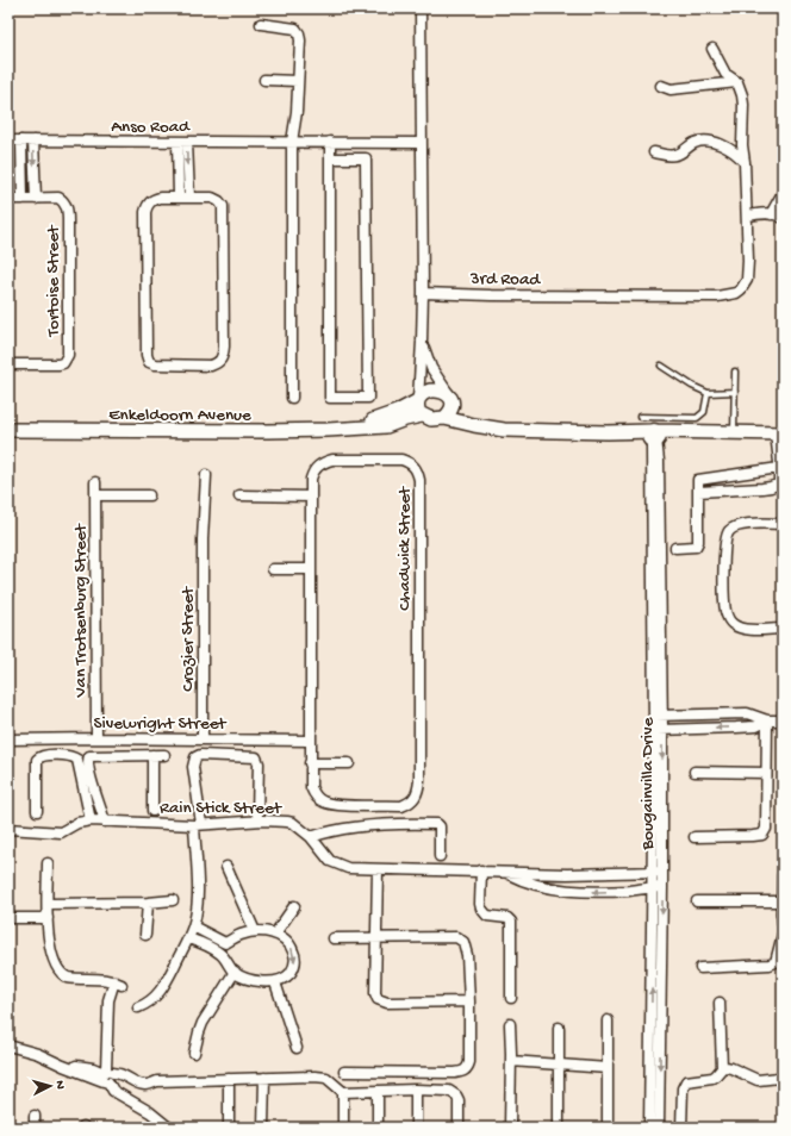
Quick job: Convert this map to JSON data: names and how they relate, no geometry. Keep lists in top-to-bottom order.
{
  "streets": {
    "street": [
      "Anso Road",
      "3rd Road",
      "Tortoise Street",
      "Enkeldoorn Avenue",
      "Chadwick Street",
      "Van Trotsenburg Street",
      "Crozier Street",
      "Sivewright Street",
      "Bougainvilla Drive",
      "Rain Stick Street"
    ]
  },
  "crossings": [
    ["Enkeldoorn Avenue", "Bougainvilla Drive"],
    ["Chadwick Street", "Sivewright Street"],
    ["Van Trotsenburg Street", "Sivewright Street"],
    ["Crozier Street", "Sivewright Street"],
    ["Bougainvilla Drive", "Rain Stick Street"]
  ],
  "north": "right"
}
